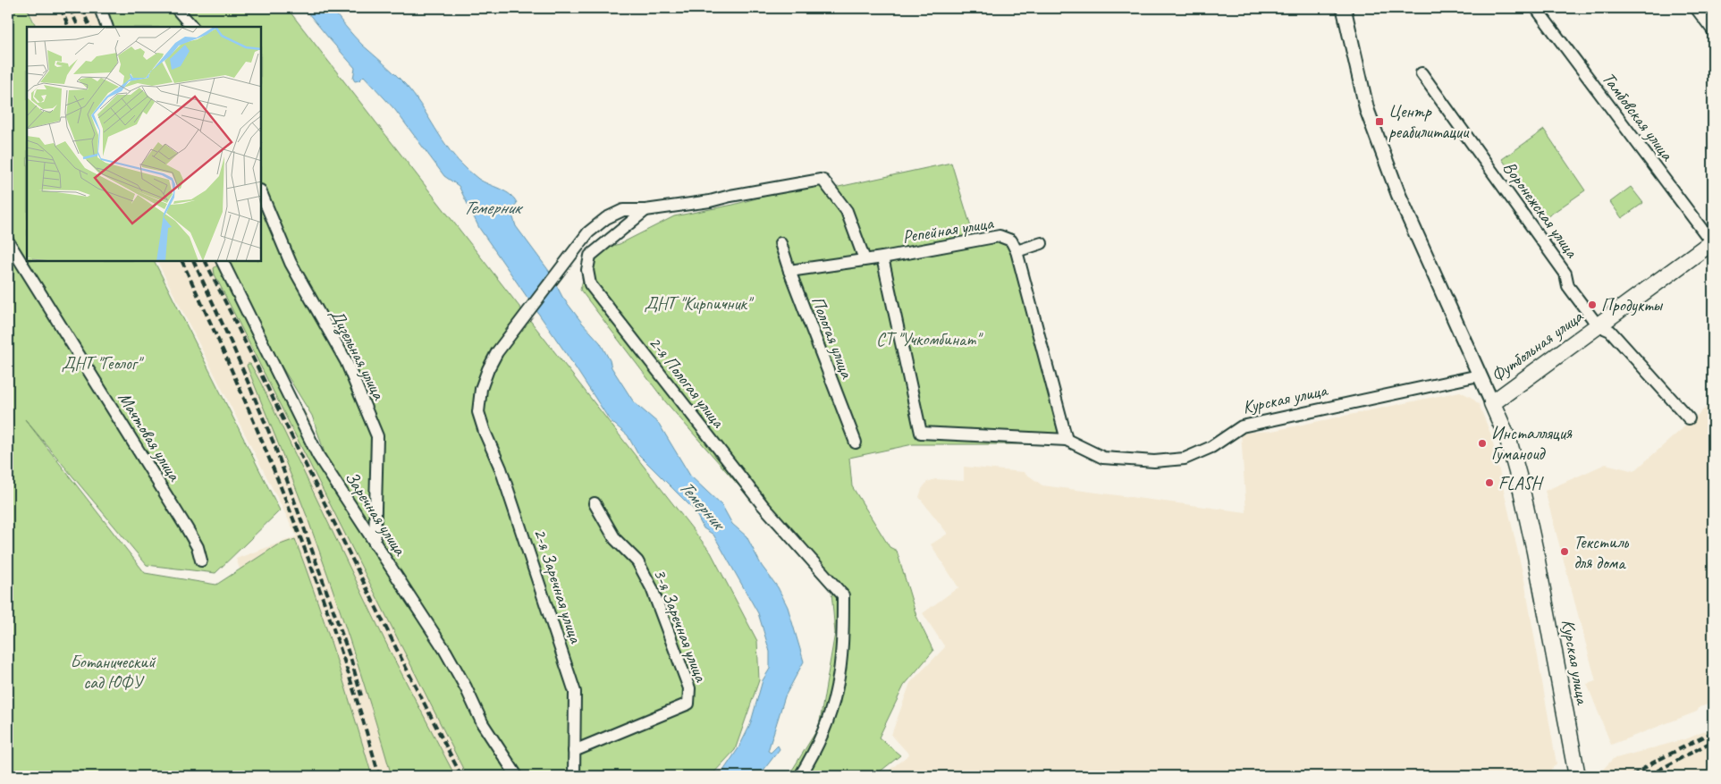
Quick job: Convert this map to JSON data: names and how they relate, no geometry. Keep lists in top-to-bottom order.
{
  "streets": {
    "main road": ["Футбольная улица", "Курская улица"],
    "street": [
      "Тамбовская улица",
      "Воронежская улица",
      "Репейная улица",
      "Пологая улица",
      "Дизельная улица",
      "2-я Пологая улица",
      "Мачтовая улица",
      "Заречная улица",
      "2-я Заречная улица",
      "3-я Заречная улица"
    ]
  },
  "crossings": [
    ["Тамбовская улица", "Футбольная улица"],
    ["Воронежская улица", "Футбольная улица"],
    ["Репейная улица", "Пологая улица"],
    ["Репейная улица", "Курская улица"],
    ["Футбольная улица", "Курская улица"],
    ["Дизельная улица", "Заречная улица"],
    ["2-я Пологая улица", "2-я Заречная улица"],
    ["2-я Заречная улица", "3-я Заречная улица"]
  ],
  "water": ["Темерник"],
  "parks": [
    "ДНТ \"Кирпичник\"",
    "СТ \"Учкомбинат\"",
    "ДНТ \"Геолог\"",
    "Ботанический сад ЮФУ"
  ],
  "places": {
    "transit": ["Центр реабилитации"],
    "other": [
      "Продукты",
      "Инсталляция Гуманоид",
      "FLASH",
      "Текстиль для дома"
    ]
  }
}
